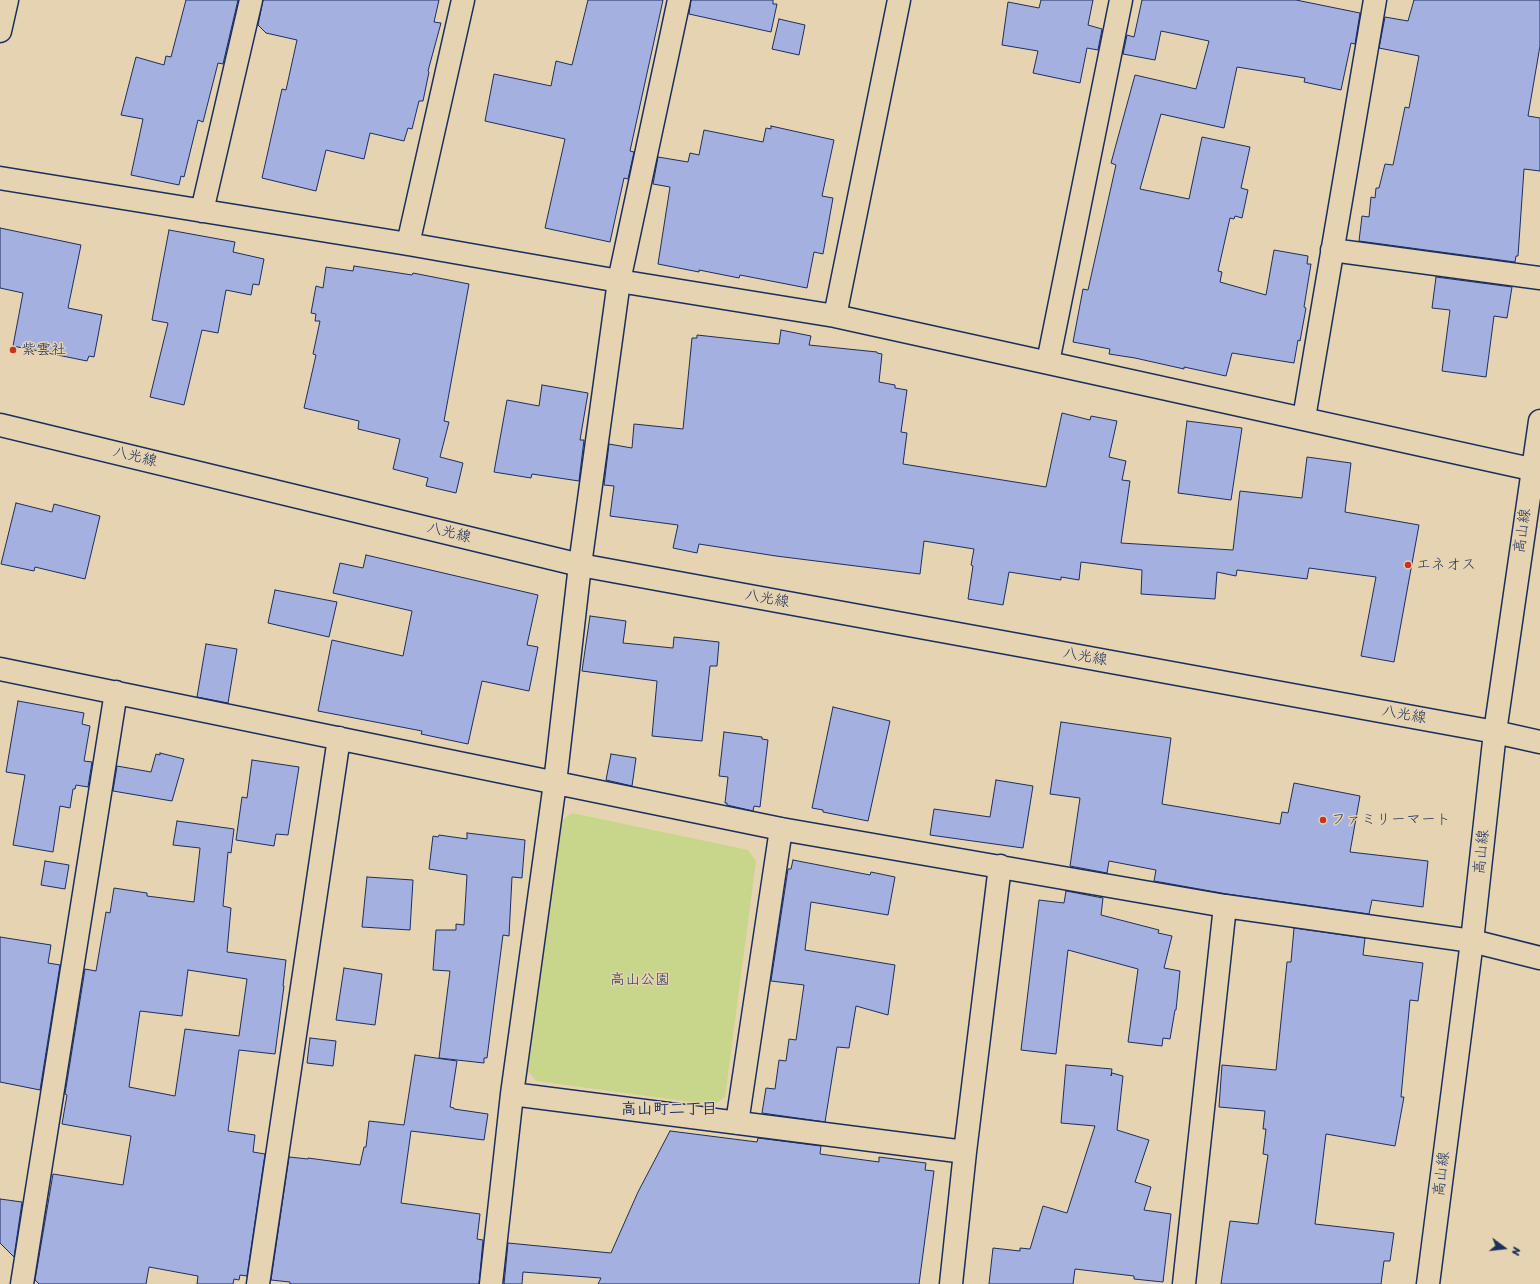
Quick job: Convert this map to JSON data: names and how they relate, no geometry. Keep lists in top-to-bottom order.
{
  "streets": {
    "street": ["八光線", "高山線"]
  },
  "crossings": [
    ["八光線", "高山線"]
  ],
  "districts": ["高山町二丁目"],
  "parks": ["高山公園"],
  "places": ["紫雲社", "エネオス", "ファミリーマート"],
  "north": "right"
}
